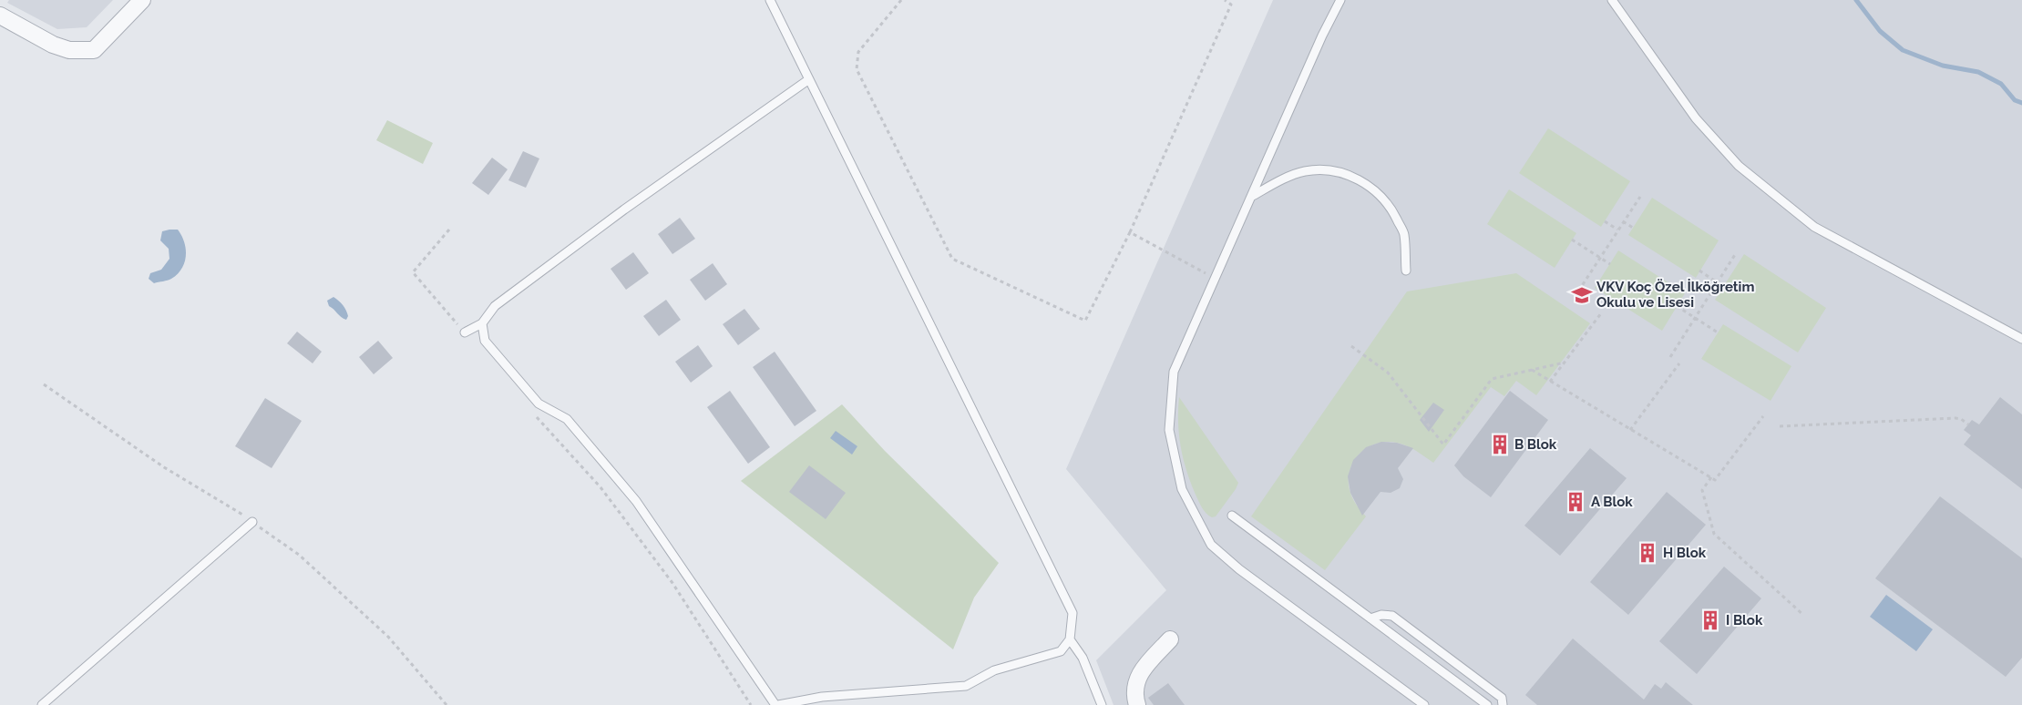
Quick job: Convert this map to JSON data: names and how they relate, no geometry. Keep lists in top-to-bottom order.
{
  "places": {
    "school or university": ["VKV Koç Özel İlköğretim Okulu ve Lisesi"],
    "building": [
      "B Blok",
      "A Blok",
      "H Blok",
      "I Blok"
    ]
  }
}
